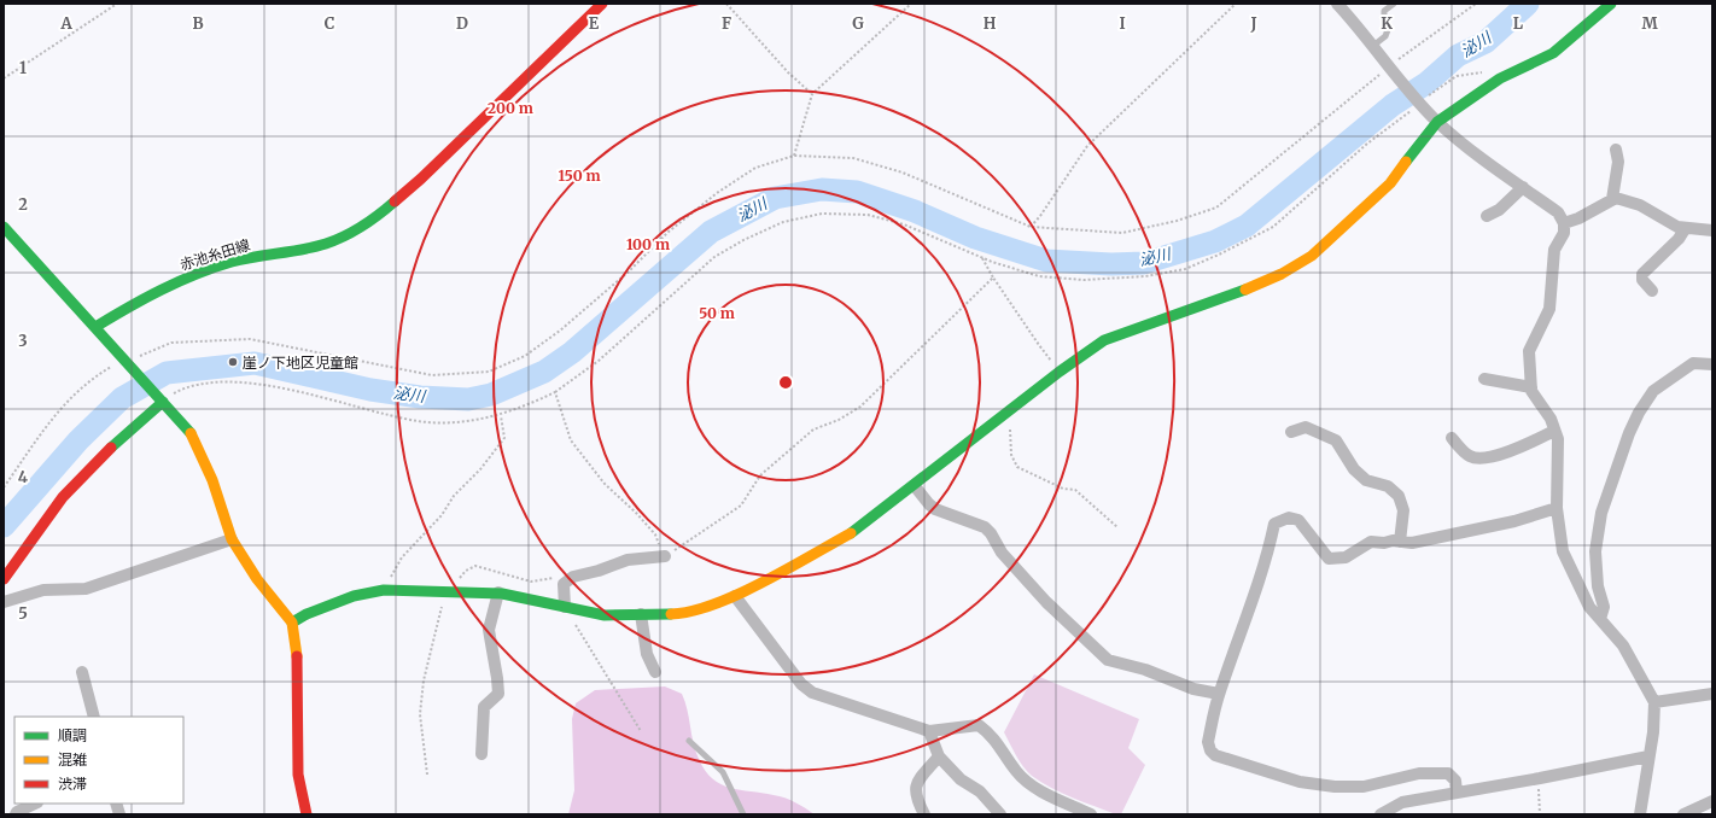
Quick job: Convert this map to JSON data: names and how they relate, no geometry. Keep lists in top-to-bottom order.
{
  "streets": {
    "street": ["赤池糸田線"]
  },
  "water": ["泌川"],
  "places": ["崖ノ下地区児童館"],
  "legend": ["順調", "混雑", "渋滞"],
  "grid": {
    "columns": [
      "A",
      "B",
      "C",
      "D",
      "E",
      "F",
      "G",
      "H",
      "I",
      "J",
      "K",
      "L",
      "M"
    ],
    "rows": [
      "1",
      "2",
      "3",
      "4",
      "5"
    ]
  },
  "rings": [
    "200 m",
    "150 m",
    "100 m",
    "50 m"
  ]
}
